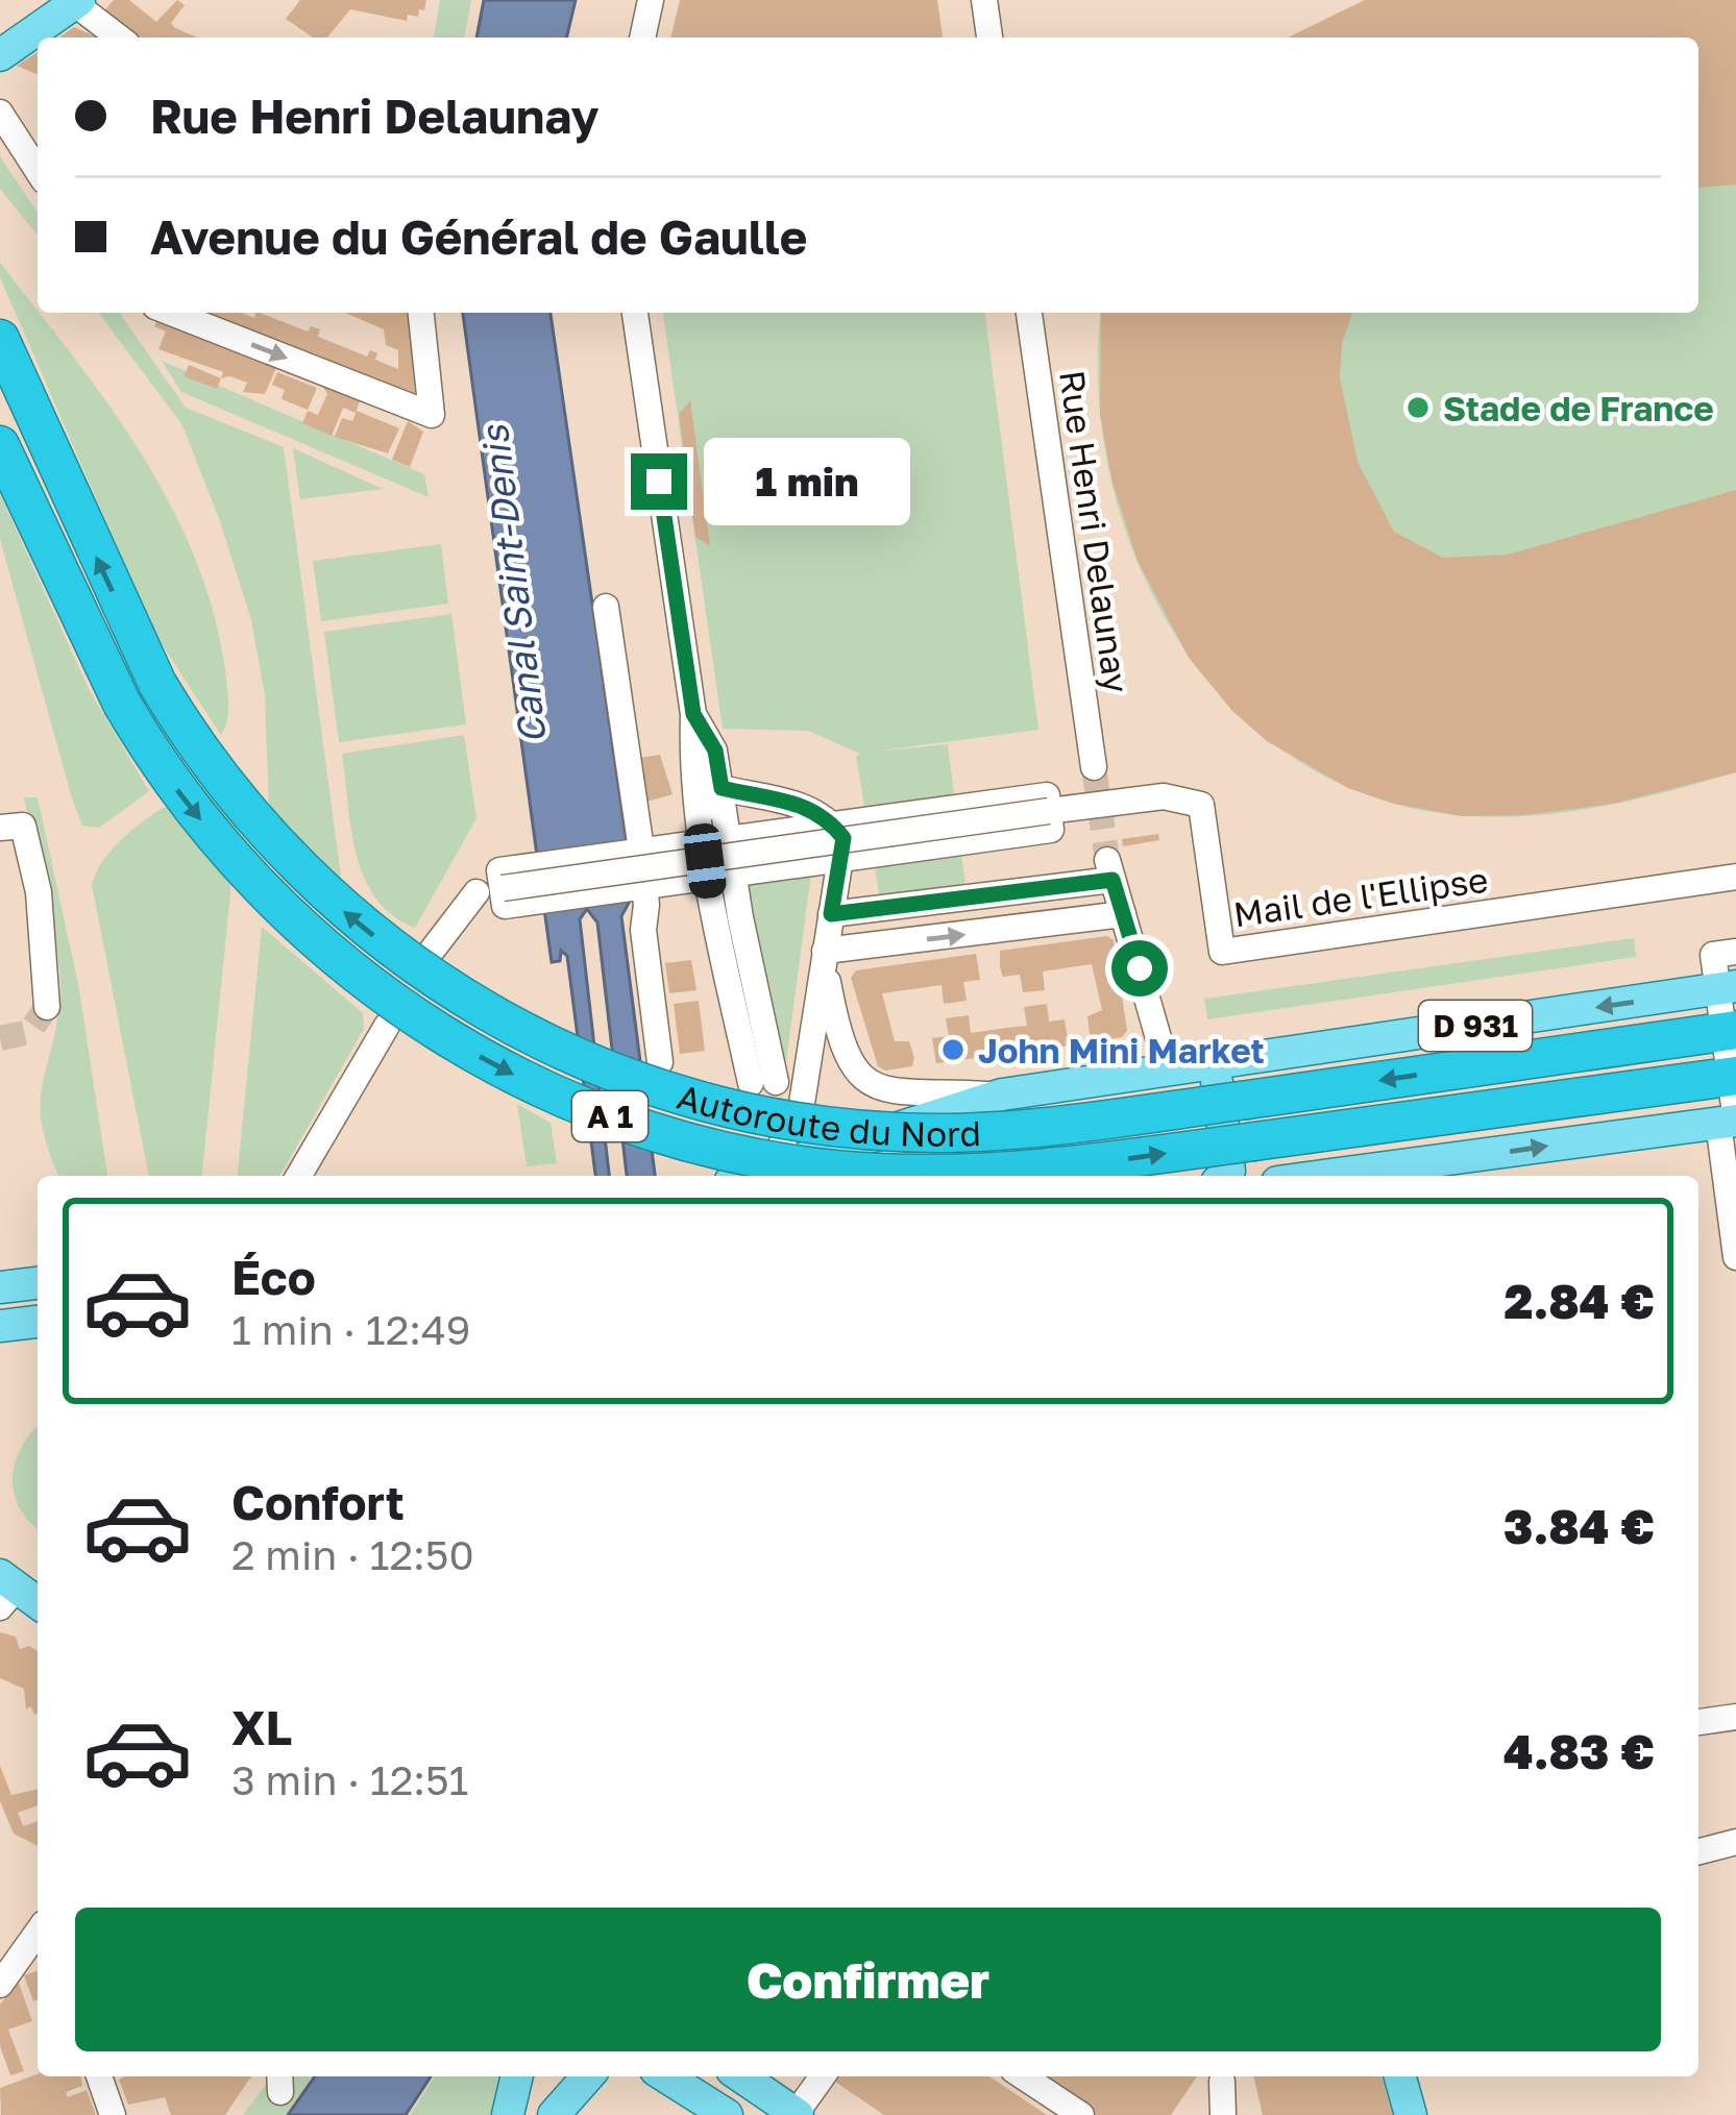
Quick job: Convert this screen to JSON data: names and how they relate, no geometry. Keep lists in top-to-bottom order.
{
  "streets": {
    "highway": ["Autoroute du Nord", "A 1"],
    "main road": ["D 931"],
    "street": ["Rue Henri Delaunay", "Mail de l'Ellipse"]
  },
  "water": ["Canal Saint-Denis"],
  "places": ["Stade de France", "John Mini Market"],
  "page": {
    "banner": ["Rue Henri Delaunay", "Avenue du Général de Gaulle"],
    "bubble": "1 min",
    "list": [
      {
        "name": "Éco",
        "note": "1 min · 12:49",
        "value": "2.84 €"
      },
      {
        "name": "Confort",
        "note": "2 min · 12:50",
        "value": "3.84 €"
      },
      {
        "name": "XL",
        "note": "3 min · 12:51",
        "value": "4.83 €"
      }
    ],
    "buttons": "Confirmer"
  }
}
